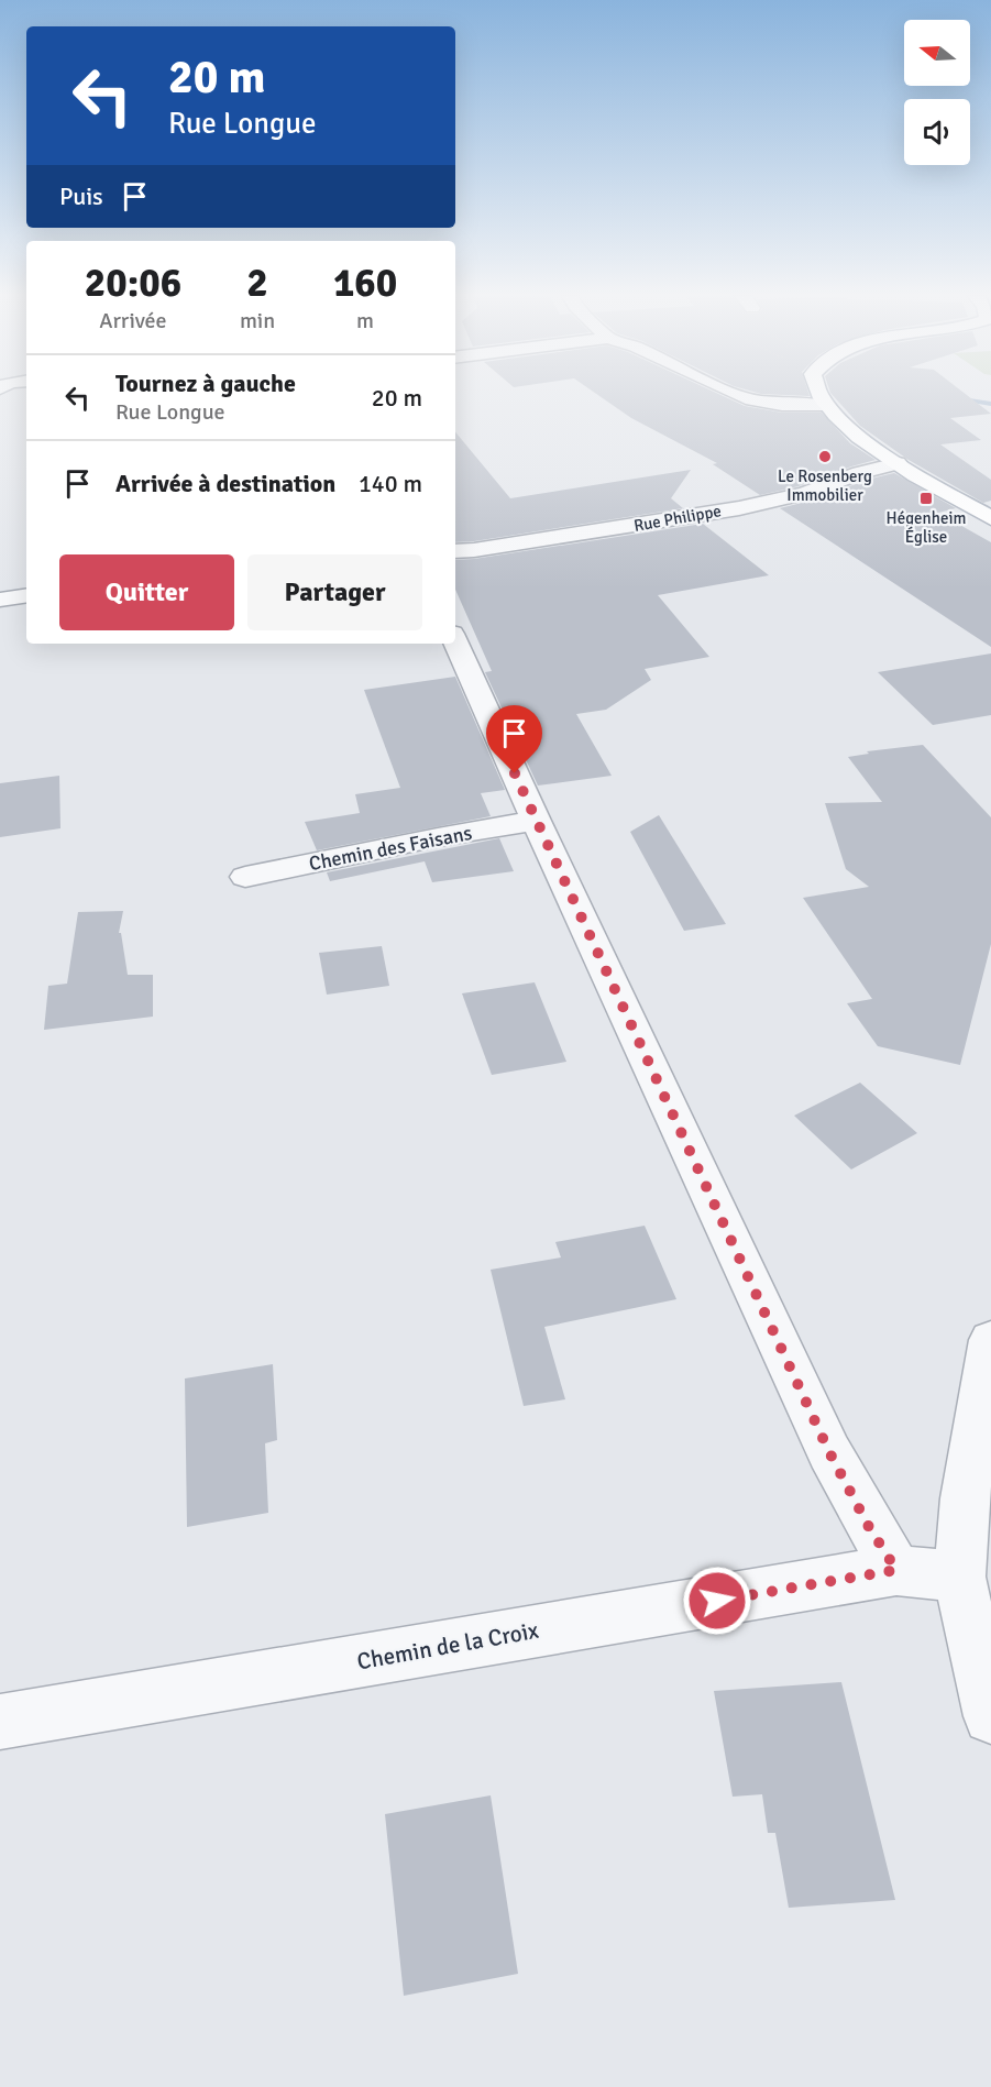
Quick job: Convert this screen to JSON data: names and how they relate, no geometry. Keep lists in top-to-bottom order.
{
  "streets": {
    "street": ["Rue Philippe", "Chemin des Faisans", "Chemin de la Croix"]
  },
  "places": {
    "other": ["Le Rosenberg Immobilier"],
    "transit": ["Hégenheim Église"]
  },
  "north": "left",
  "page": {
    "turn": ["20 m", "Rue Longue"],
    "then": "Puis",
    "eta": [
      "20:06",
      "Arrivée",
      "2",
      "min",
      "160",
      "m"
    ],
    "list": [
      {
        "name": "Tournez à gauche",
        "note": "Rue Longue",
        "value": "20 m"
      },
      {
        "name": "Arrivée à destination",
        "value": "140 m"
      }
    ],
    "buttons": ["Quitter", "Partager"]
  }
}
